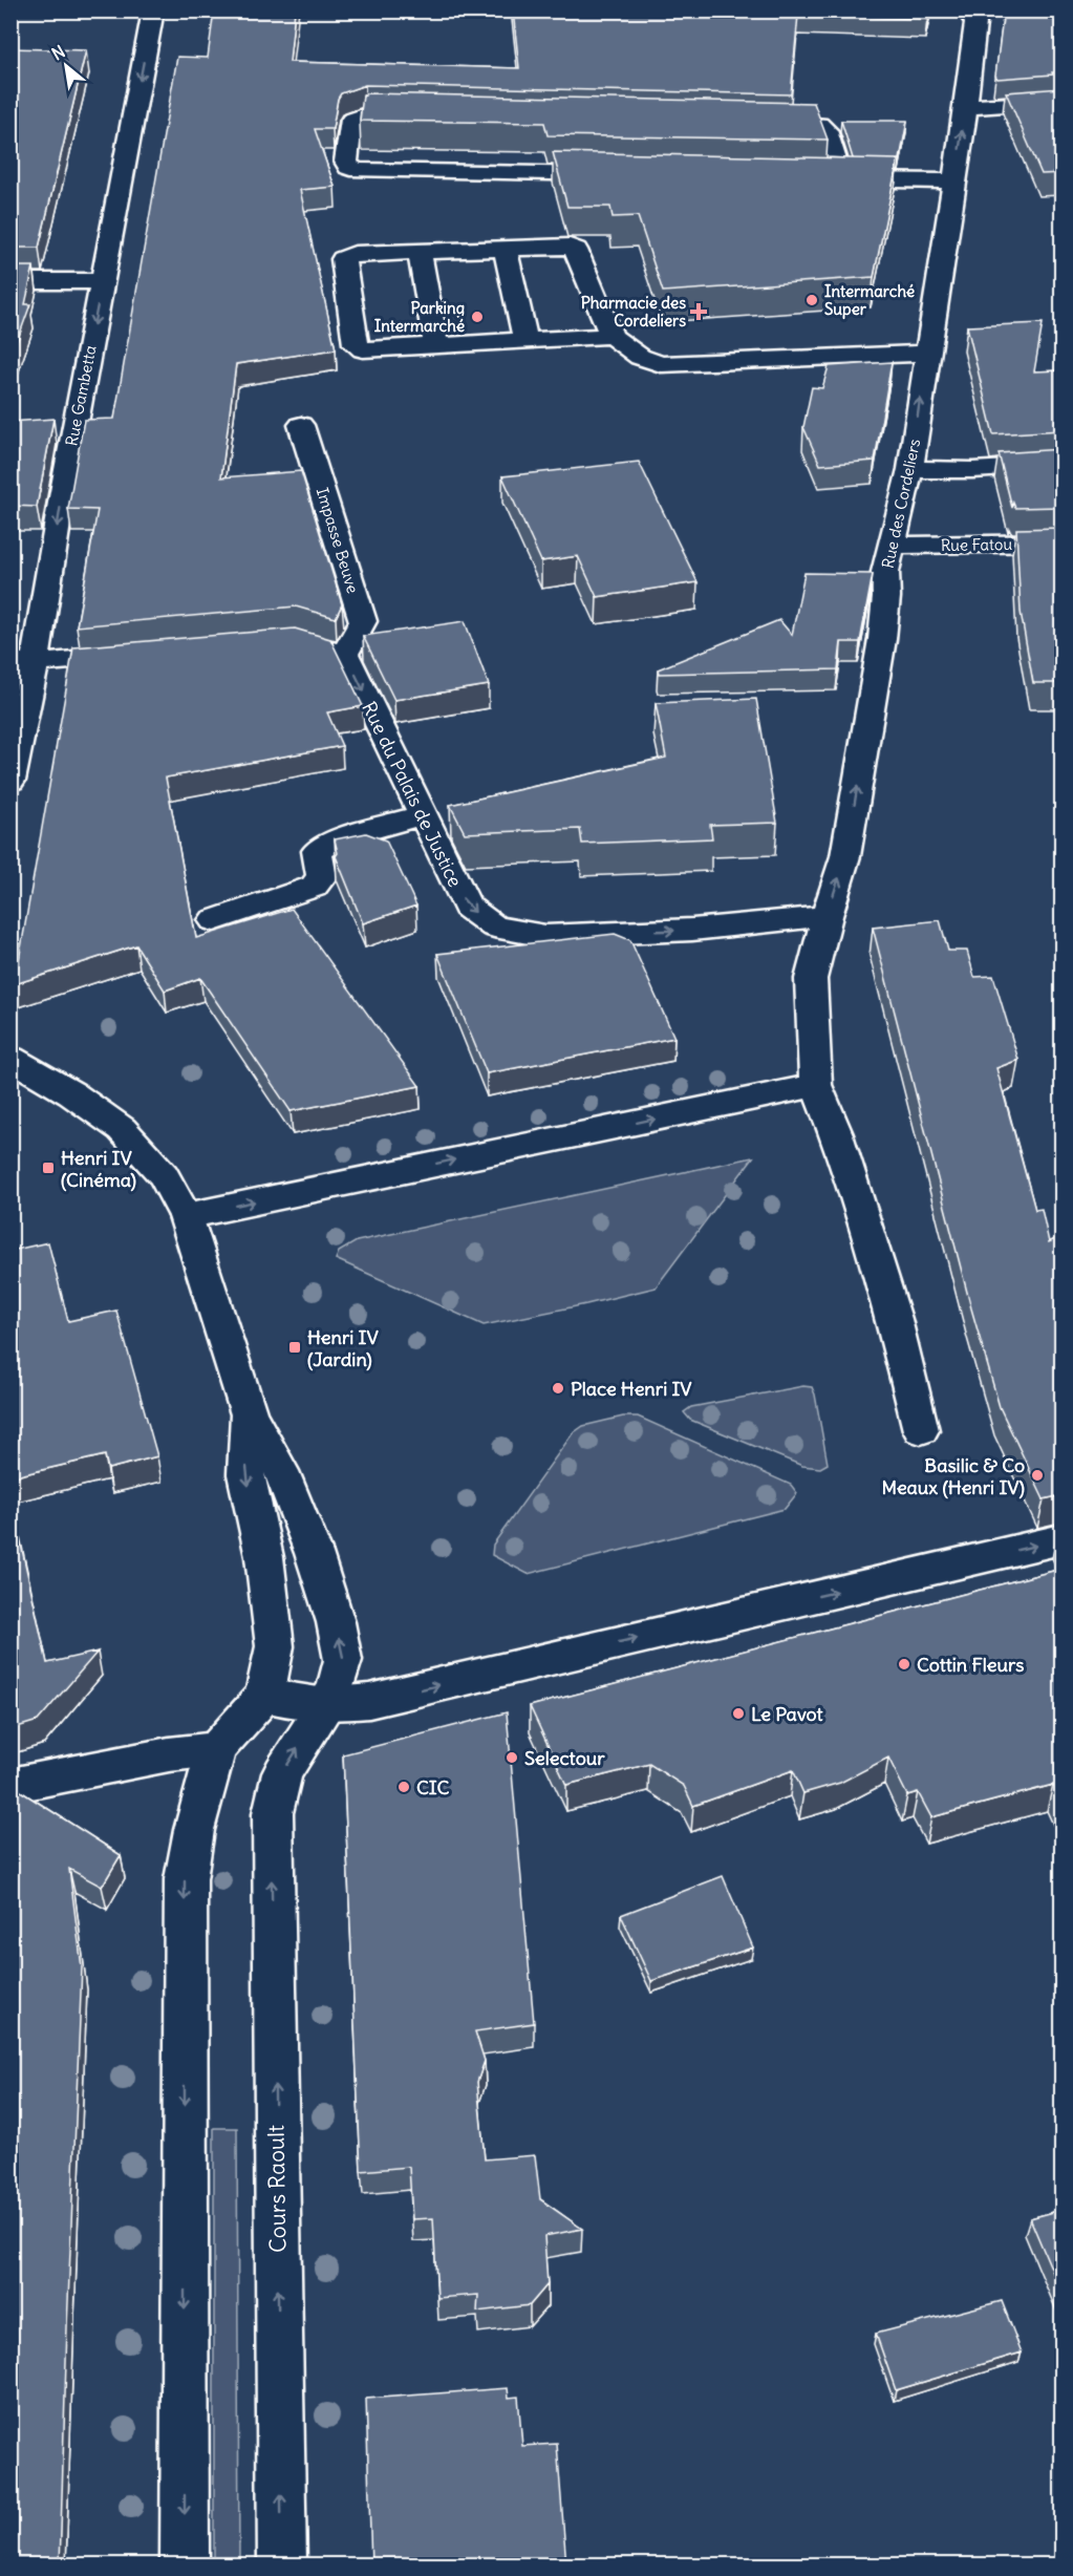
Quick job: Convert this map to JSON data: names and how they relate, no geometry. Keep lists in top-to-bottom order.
{
  "streets": {
    "street": [
      "Rue Gambetta",
      "Rue des Cordeliers",
      "Impasse Beuve",
      "Rue Fatou",
      "Rue du Palais de Justice",
      "Cours Raoult"
    ]
  },
  "crossings": [
    ["Rue des Cordeliers", "Rue Fatou"],
    ["Rue des Cordeliers", "Rue du Palais de Justice"],
    ["Impasse Beuve", "Rue du Palais de Justice"]
  ],
  "one_way": ["Rue Gambetta", "Rue des Cordeliers", "Rue du Palais de Justice"],
  "places": {
    "other": [
      "Intermarché Super",
      "Parking Intermarché",
      "Place Henri IV",
      "Basilic & Co Meaux (Henri IV)",
      "Cottin Fleurs",
      "Le Pavot",
      "Selectour",
      "CIC"
    ],
    "health": ["Pharmacie des Cordeliers"],
    "transit": ["Henri IV (Cinéma)", "Henri IV (Jardin)"]
  },
  "north": "top left"
}
